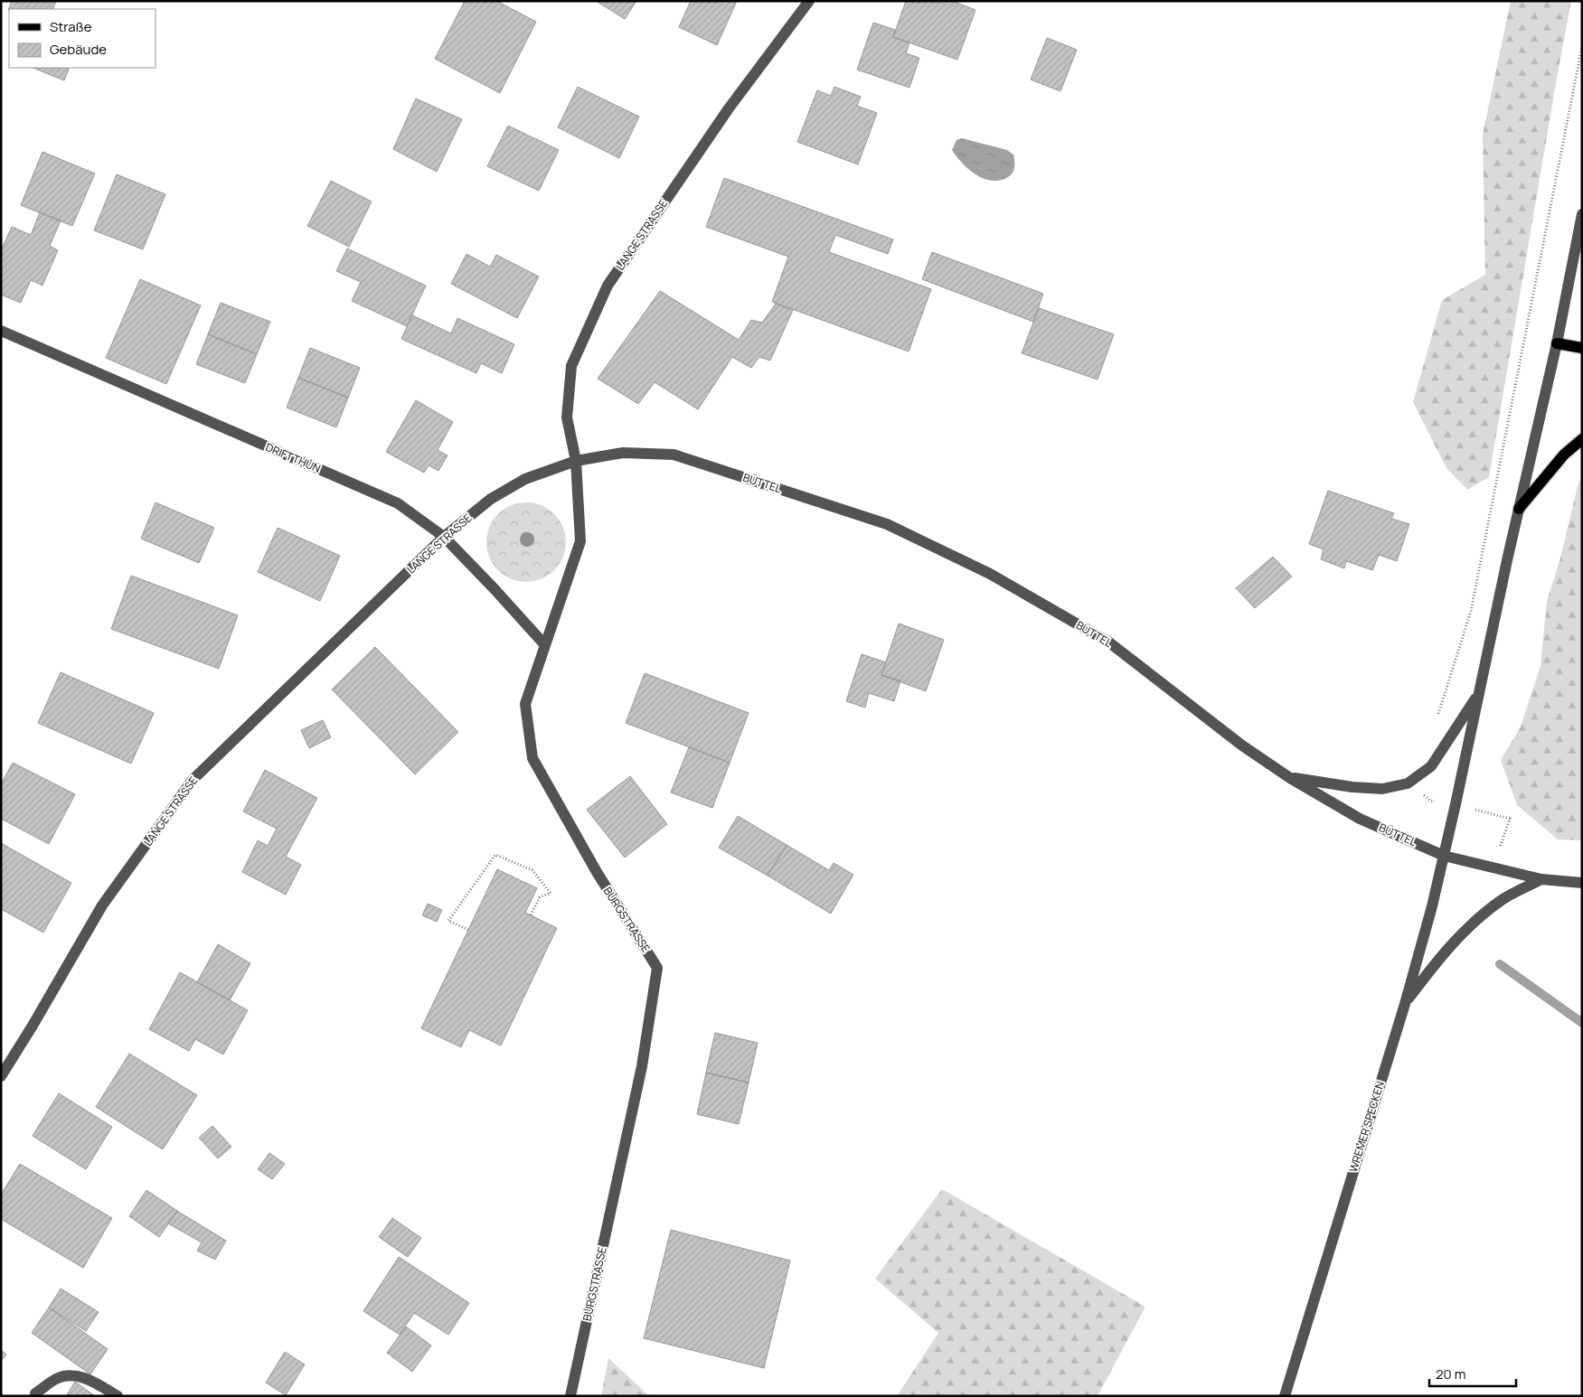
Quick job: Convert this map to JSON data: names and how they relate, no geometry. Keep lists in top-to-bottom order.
{
  "streets": {
    "street": [
      "LANGE STRASSE",
      "DRIFTTHUN",
      "BÜTTEL",
      "BURGSTRASSE",
      "WREMER SPECKEN"
    ]
  },
  "crossings": [
    ["LANGE STRASSE", "DRIFTTHUN"],
    ["LANGE STRASSE", "BÜTTEL"],
    ["LANGE STRASSE", "BURGSTRASSE"],
    ["DRIFTTHUN", "BURGSTRASSE"],
    ["BÜTTEL", "BURGSTRASSE"],
    ["BÜTTEL", "WREMER SPECKEN"]
  ],
  "legend": ["Straße", "Gebäude"],
  "scale_bar": "20 m"
}
